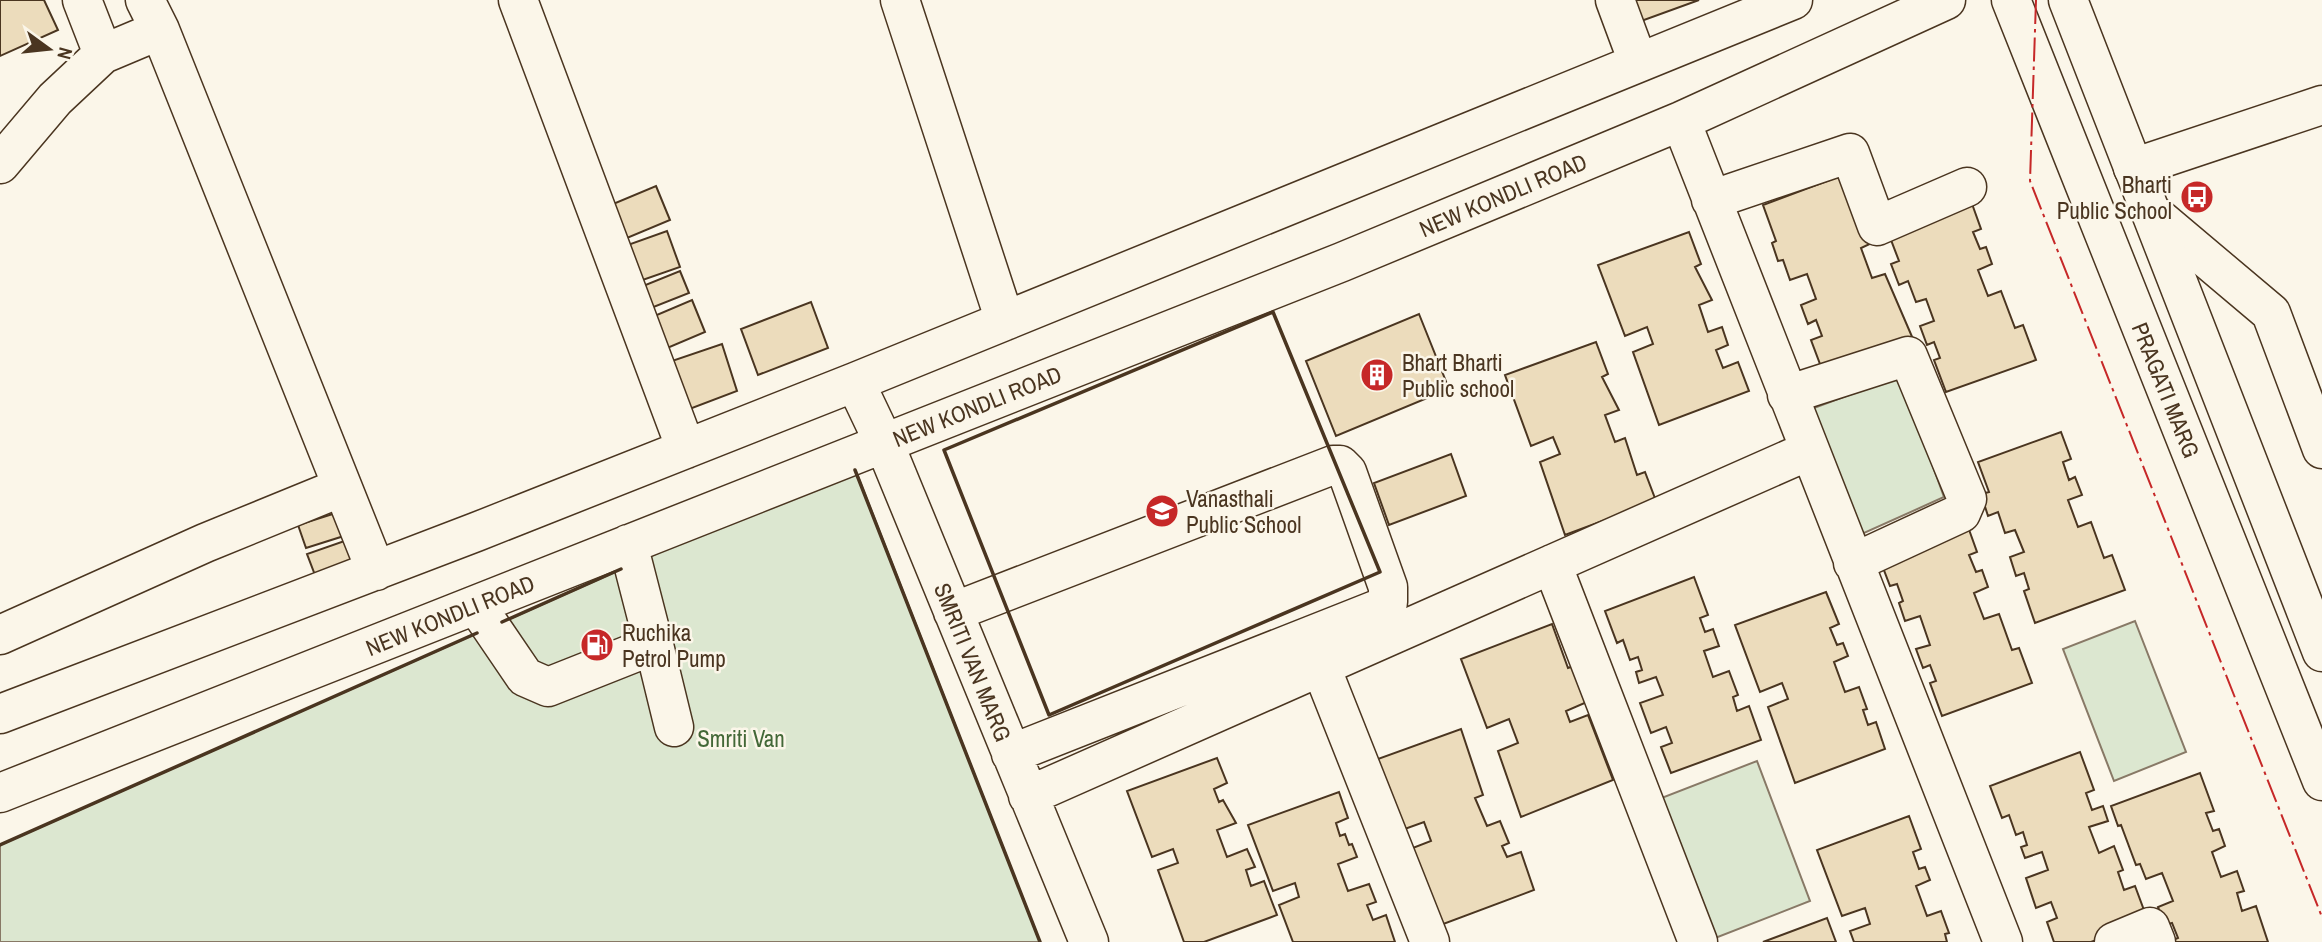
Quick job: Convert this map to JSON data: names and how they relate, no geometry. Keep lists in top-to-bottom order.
{
  "streets": {
    "street": ["NEW KONDLI ROAD", "PRAGATI MARG", "SMRITI VAN MARG"]
  },
  "crossings": [
    ["NEW KONDLI ROAD", "SMRITI VAN MARG"]
  ],
  "parks": ["Smriti Van"],
  "places": {
    "bus stop": ["Bharti Public School"],
    "building": ["Bhart Bharti Public school"],
    "school or university": ["Vanasthali Public School"],
    "fuel station": ["Ruchika Petrol Pump"]
  },
  "north": "right"
}
